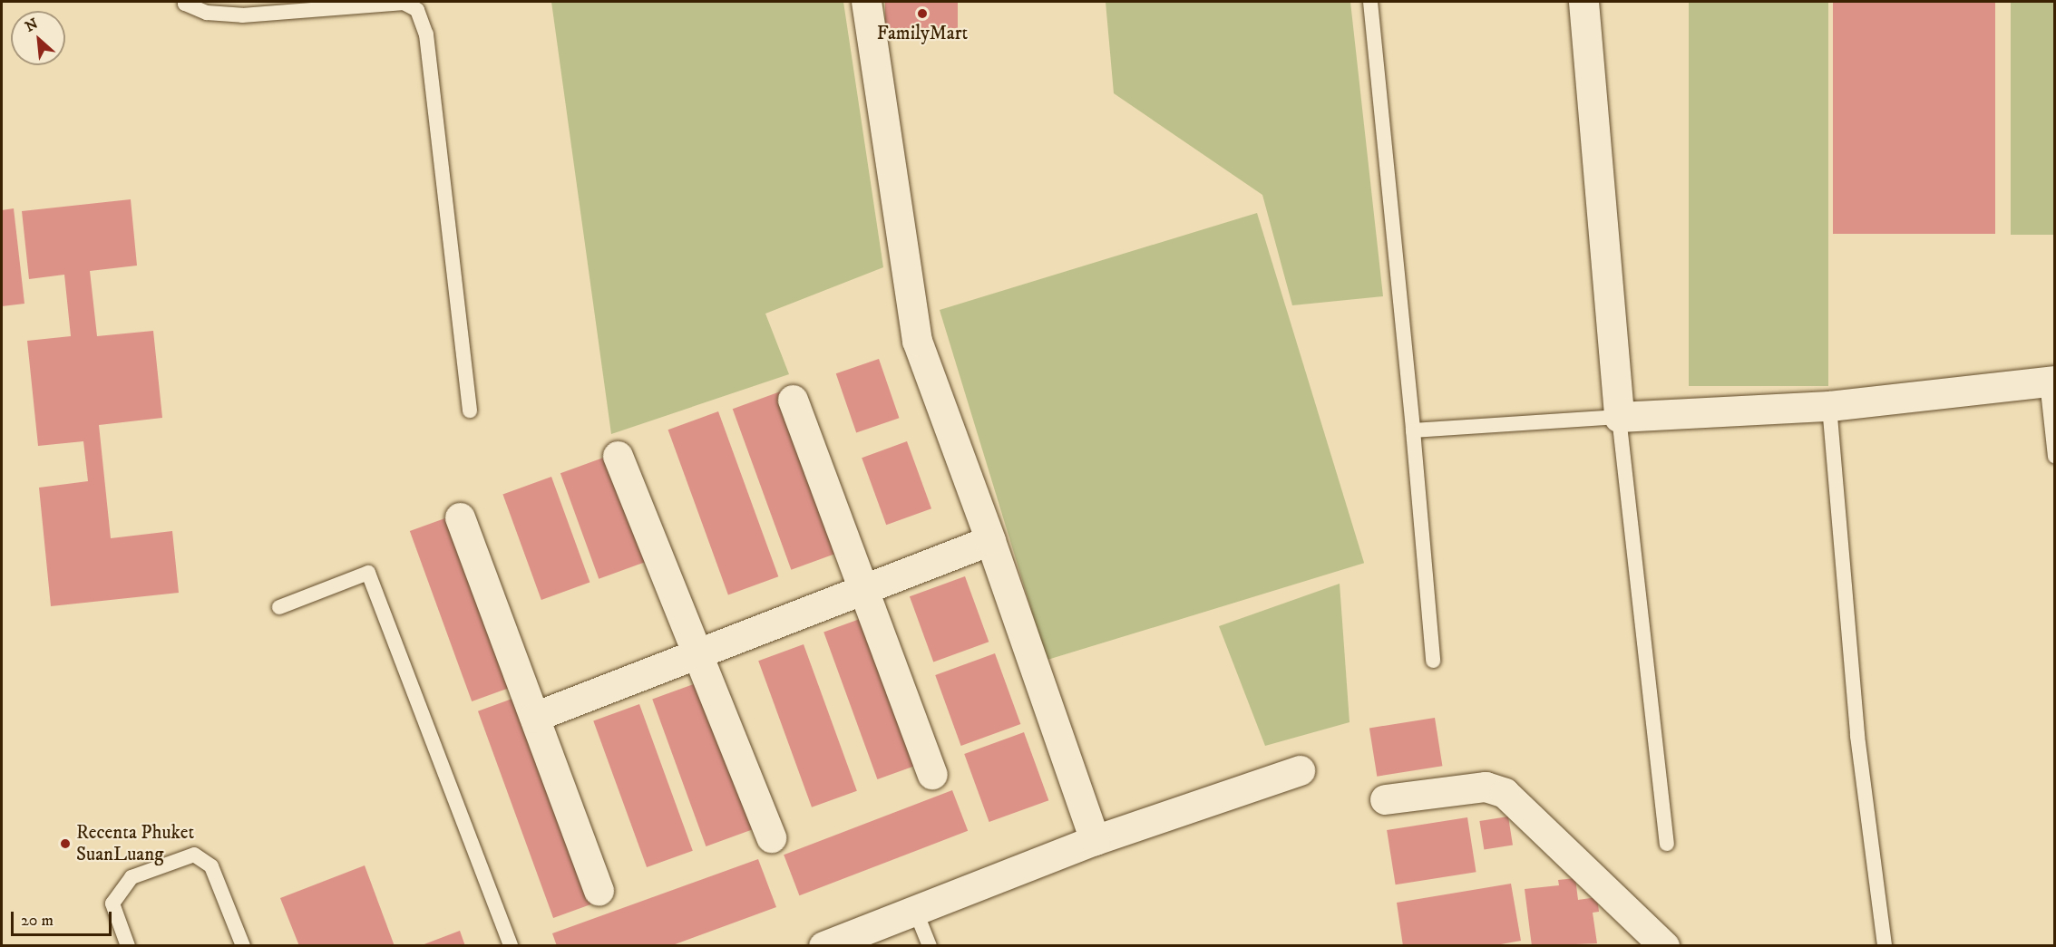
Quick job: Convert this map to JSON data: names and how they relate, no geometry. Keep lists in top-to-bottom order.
{
  "places": ["FamilyMart", "Recenta Phuket SuanLuang"],
  "scale_bar": "20 m",
  "north": "top left"
}
